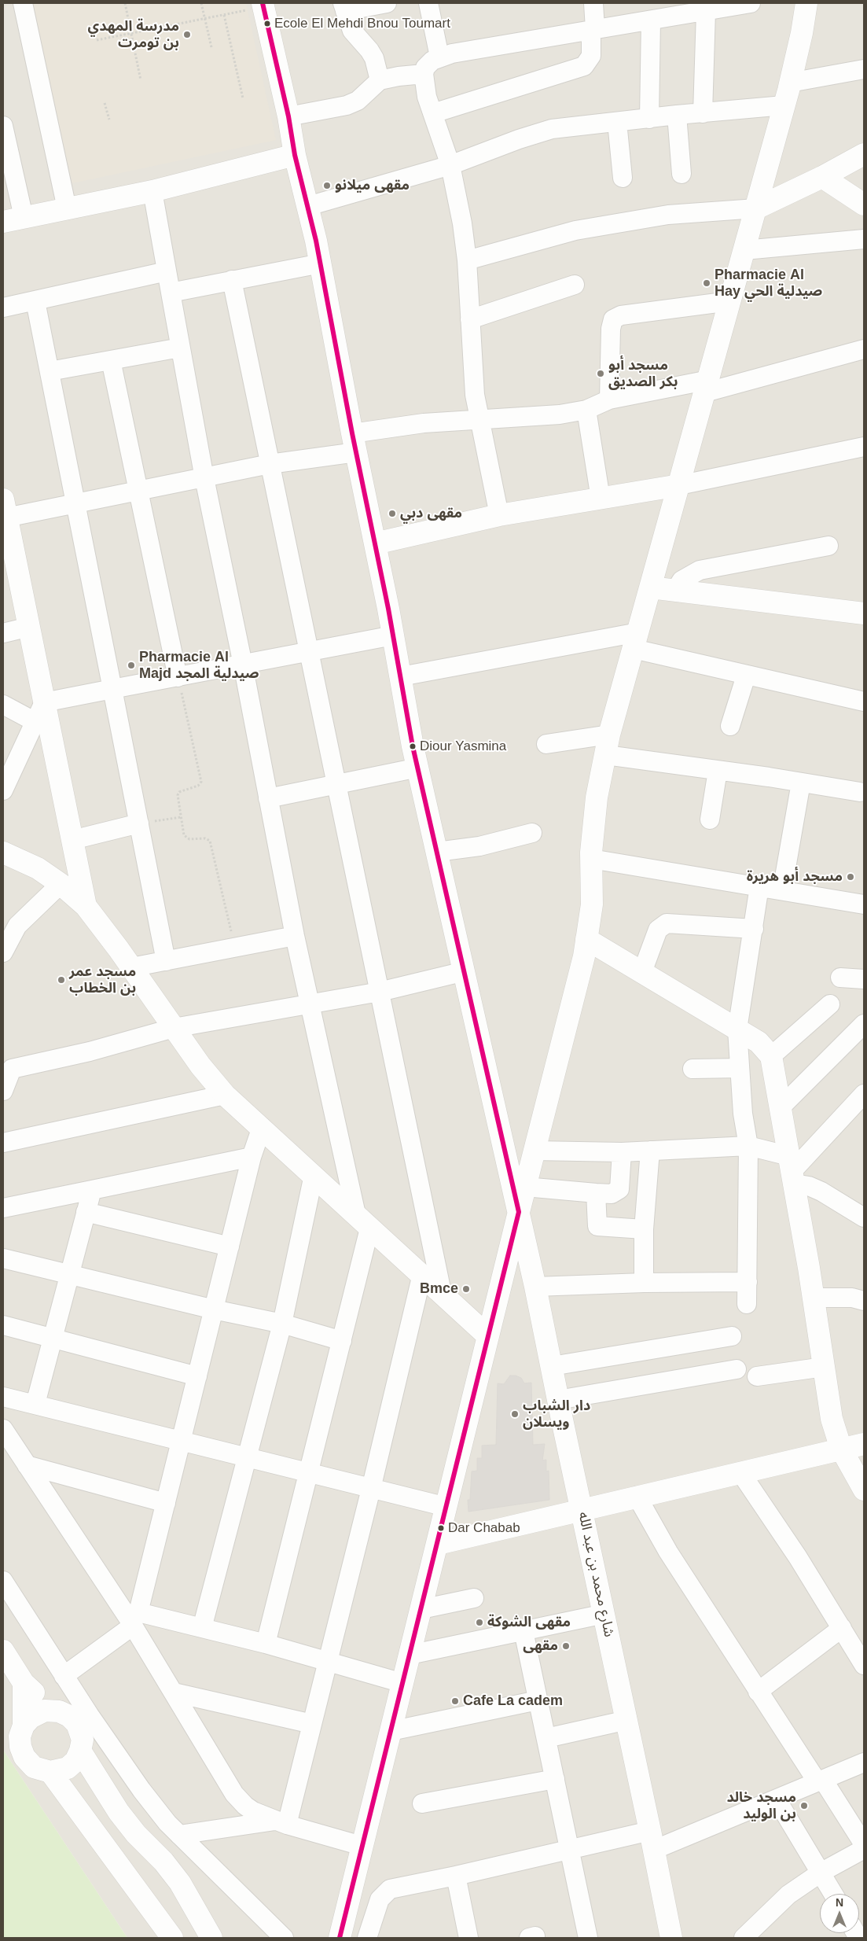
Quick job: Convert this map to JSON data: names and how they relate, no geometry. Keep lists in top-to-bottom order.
{
  "streets": {
    "street": ["شارع محمد بن عبد الله"]
  },
  "places": [
    "Ecole El Mehdi Bnou Toumart",
    "مدرسة المهدي بن تومرت",
    "مقهى ميلانو",
    "Pharmacie Al Hay صيدلية الحي",
    "مسجد أبو بكر الصديق",
    "مقهى دبي",
    "Pharmacie Al Majd صيدلية المجد",
    "Diour Yasmina",
    "مسجد أبو هريرة",
    "مسجد عمر بن الخطاب",
    "Bmce",
    "دار الشباب ويسلان",
    "Dar Chabab",
    "مقهى الشوكة",
    "مقهى",
    "Cafe La cadem",
    "مسجد خالد بن الوليد"
  ],
  "north": "top"
}
